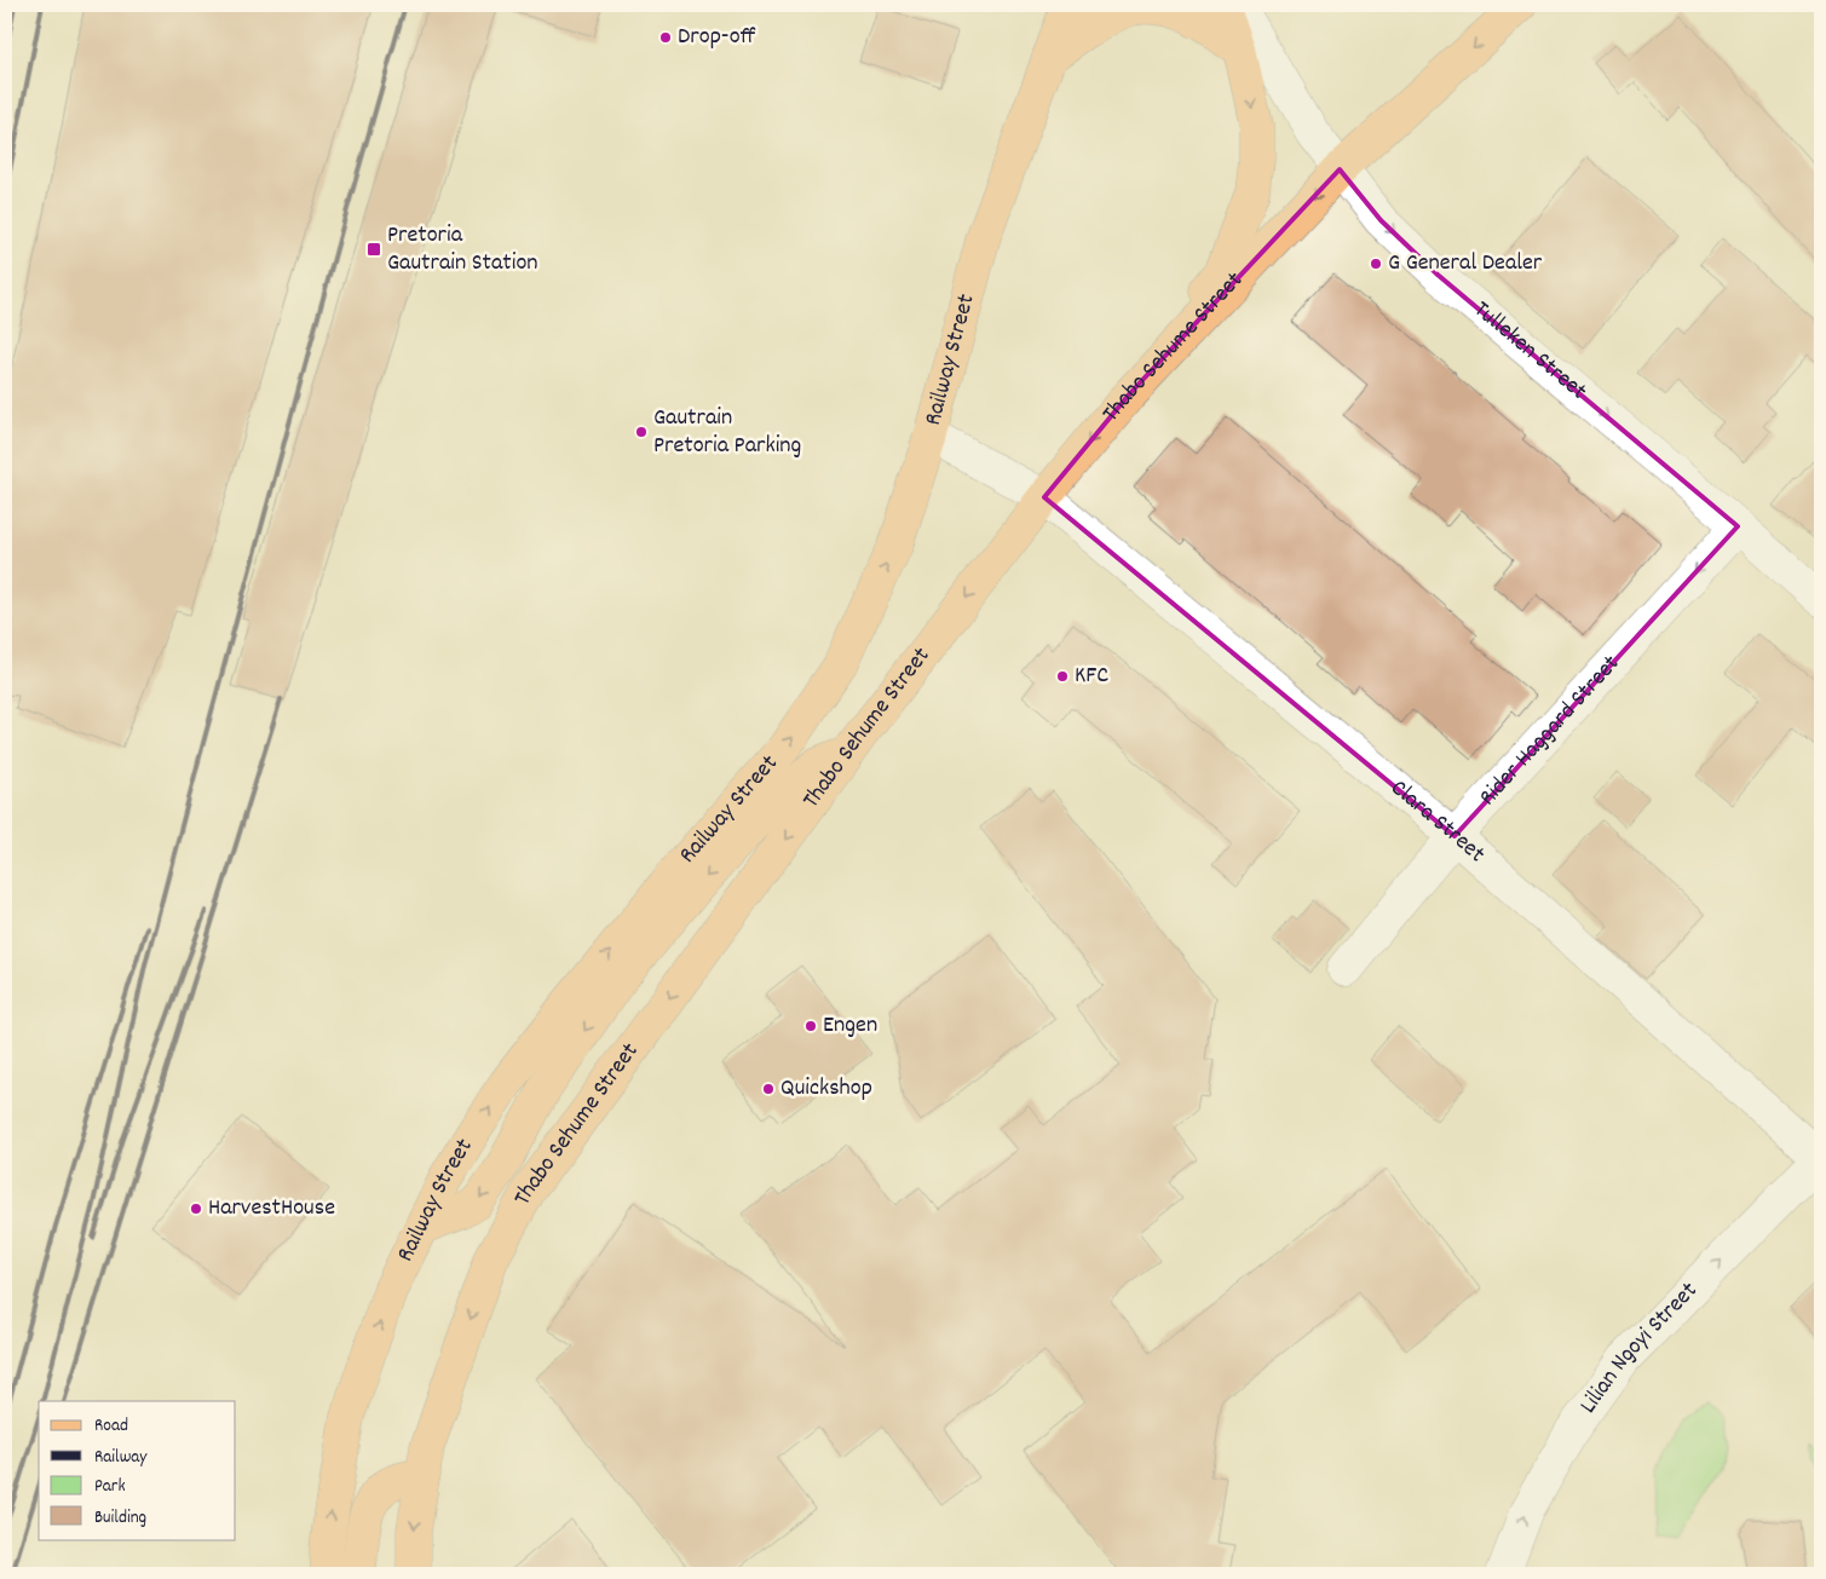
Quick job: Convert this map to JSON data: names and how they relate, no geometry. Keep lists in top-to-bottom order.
{
  "streets": {
    "main road": ["Thabo Sehume Street", "Railway Street"],
    "street": [
      "Tulleken Street",
      "Rider Haggard Street",
      "Clara Street",
      "Lilian Ngoyi Street"
    ]
  },
  "crossings": [
    ["Thabo Sehume Street", "Tulleken Street"],
    ["Thabo Sehume Street", "Clara Street"],
    ["Tulleken Street", "Rider Haggard Street"],
    ["Railway Street", "Clara Street"],
    ["Rider Haggard Street", "Clara Street"],
    ["Clara Street", "Lilian Ngoyi Street"]
  ],
  "one_way": ["Tulleken Street", "Rider Haggard Street", "Lilian Ngoyi Street"],
  "places": {
    "other": [
      "Drop-off",
      "G General Dealer",
      "Gautrain Pretoria Parking",
      "KFC",
      "Engen",
      "Quickshop",
      "HarvestHouse"
    ],
    "transit": ["Pretoria Gautrain Station"]
  },
  "legend": [
    "Road",
    "Railway",
    "Park",
    "Building"
  ]
}
